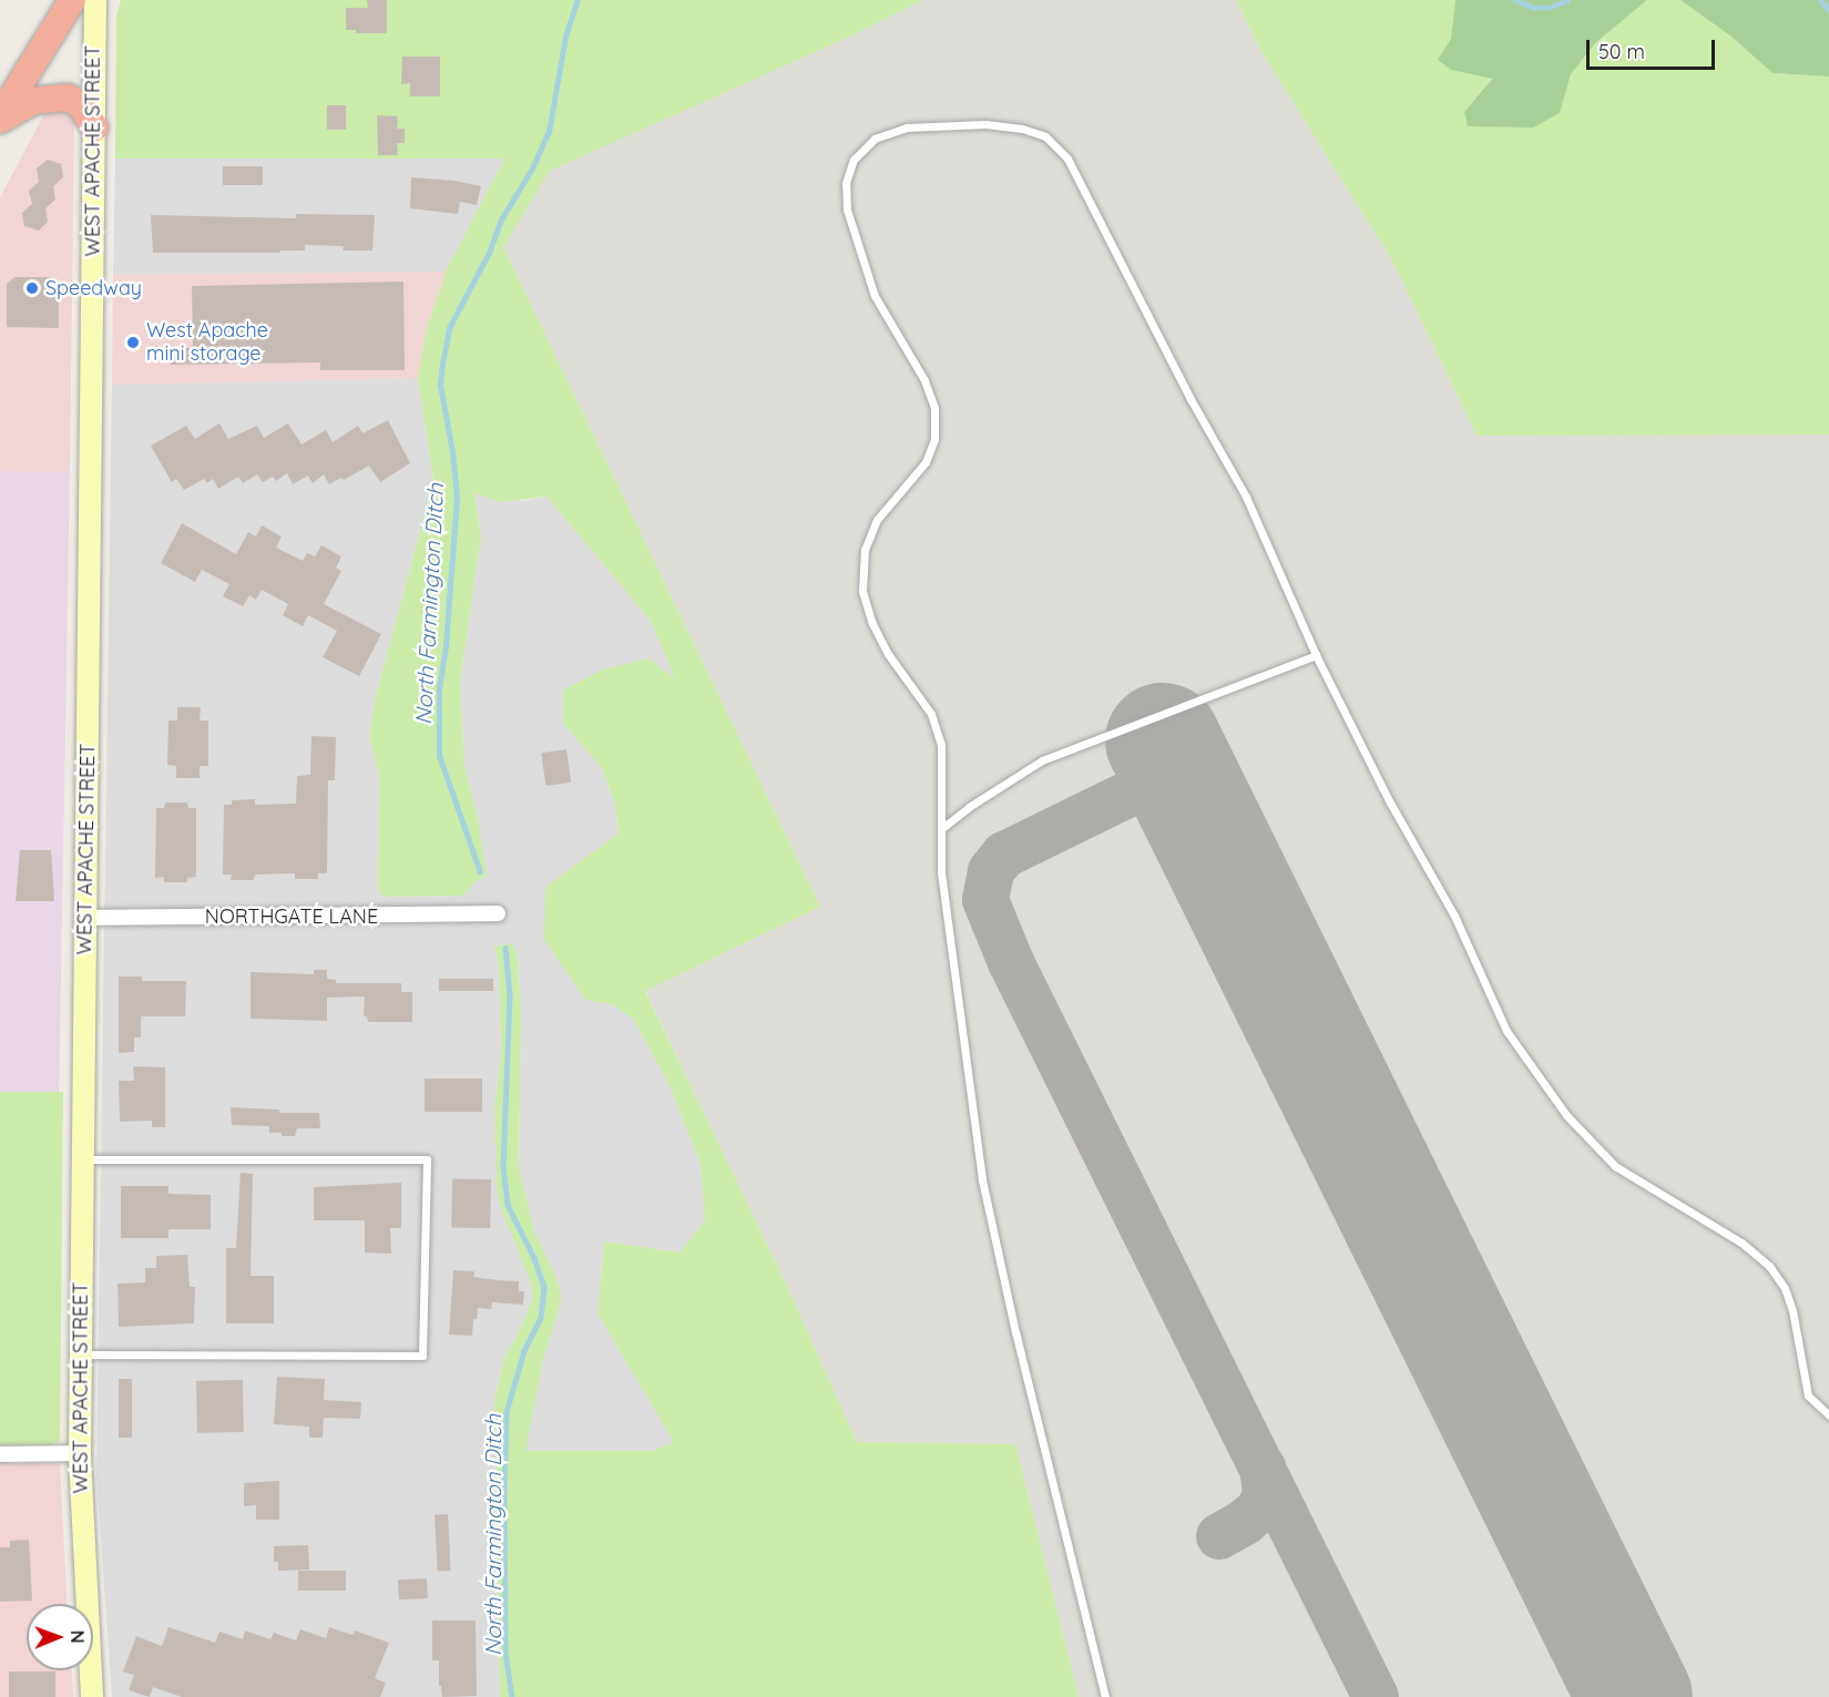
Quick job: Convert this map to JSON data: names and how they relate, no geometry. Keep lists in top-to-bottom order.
{
  "streets": {
    "main road": ["WEST APACHE STREET"],
    "street": ["NORTHGATE LANE"]
  },
  "crossings": [
    ["WEST APACHE STREET", "NORTHGATE LANE"]
  ],
  "water": ["North Farmington Ditch"],
  "places": ["Speedway", "West Apache mini storage"],
  "scale_bar": "50 m",
  "north": "right"
}
